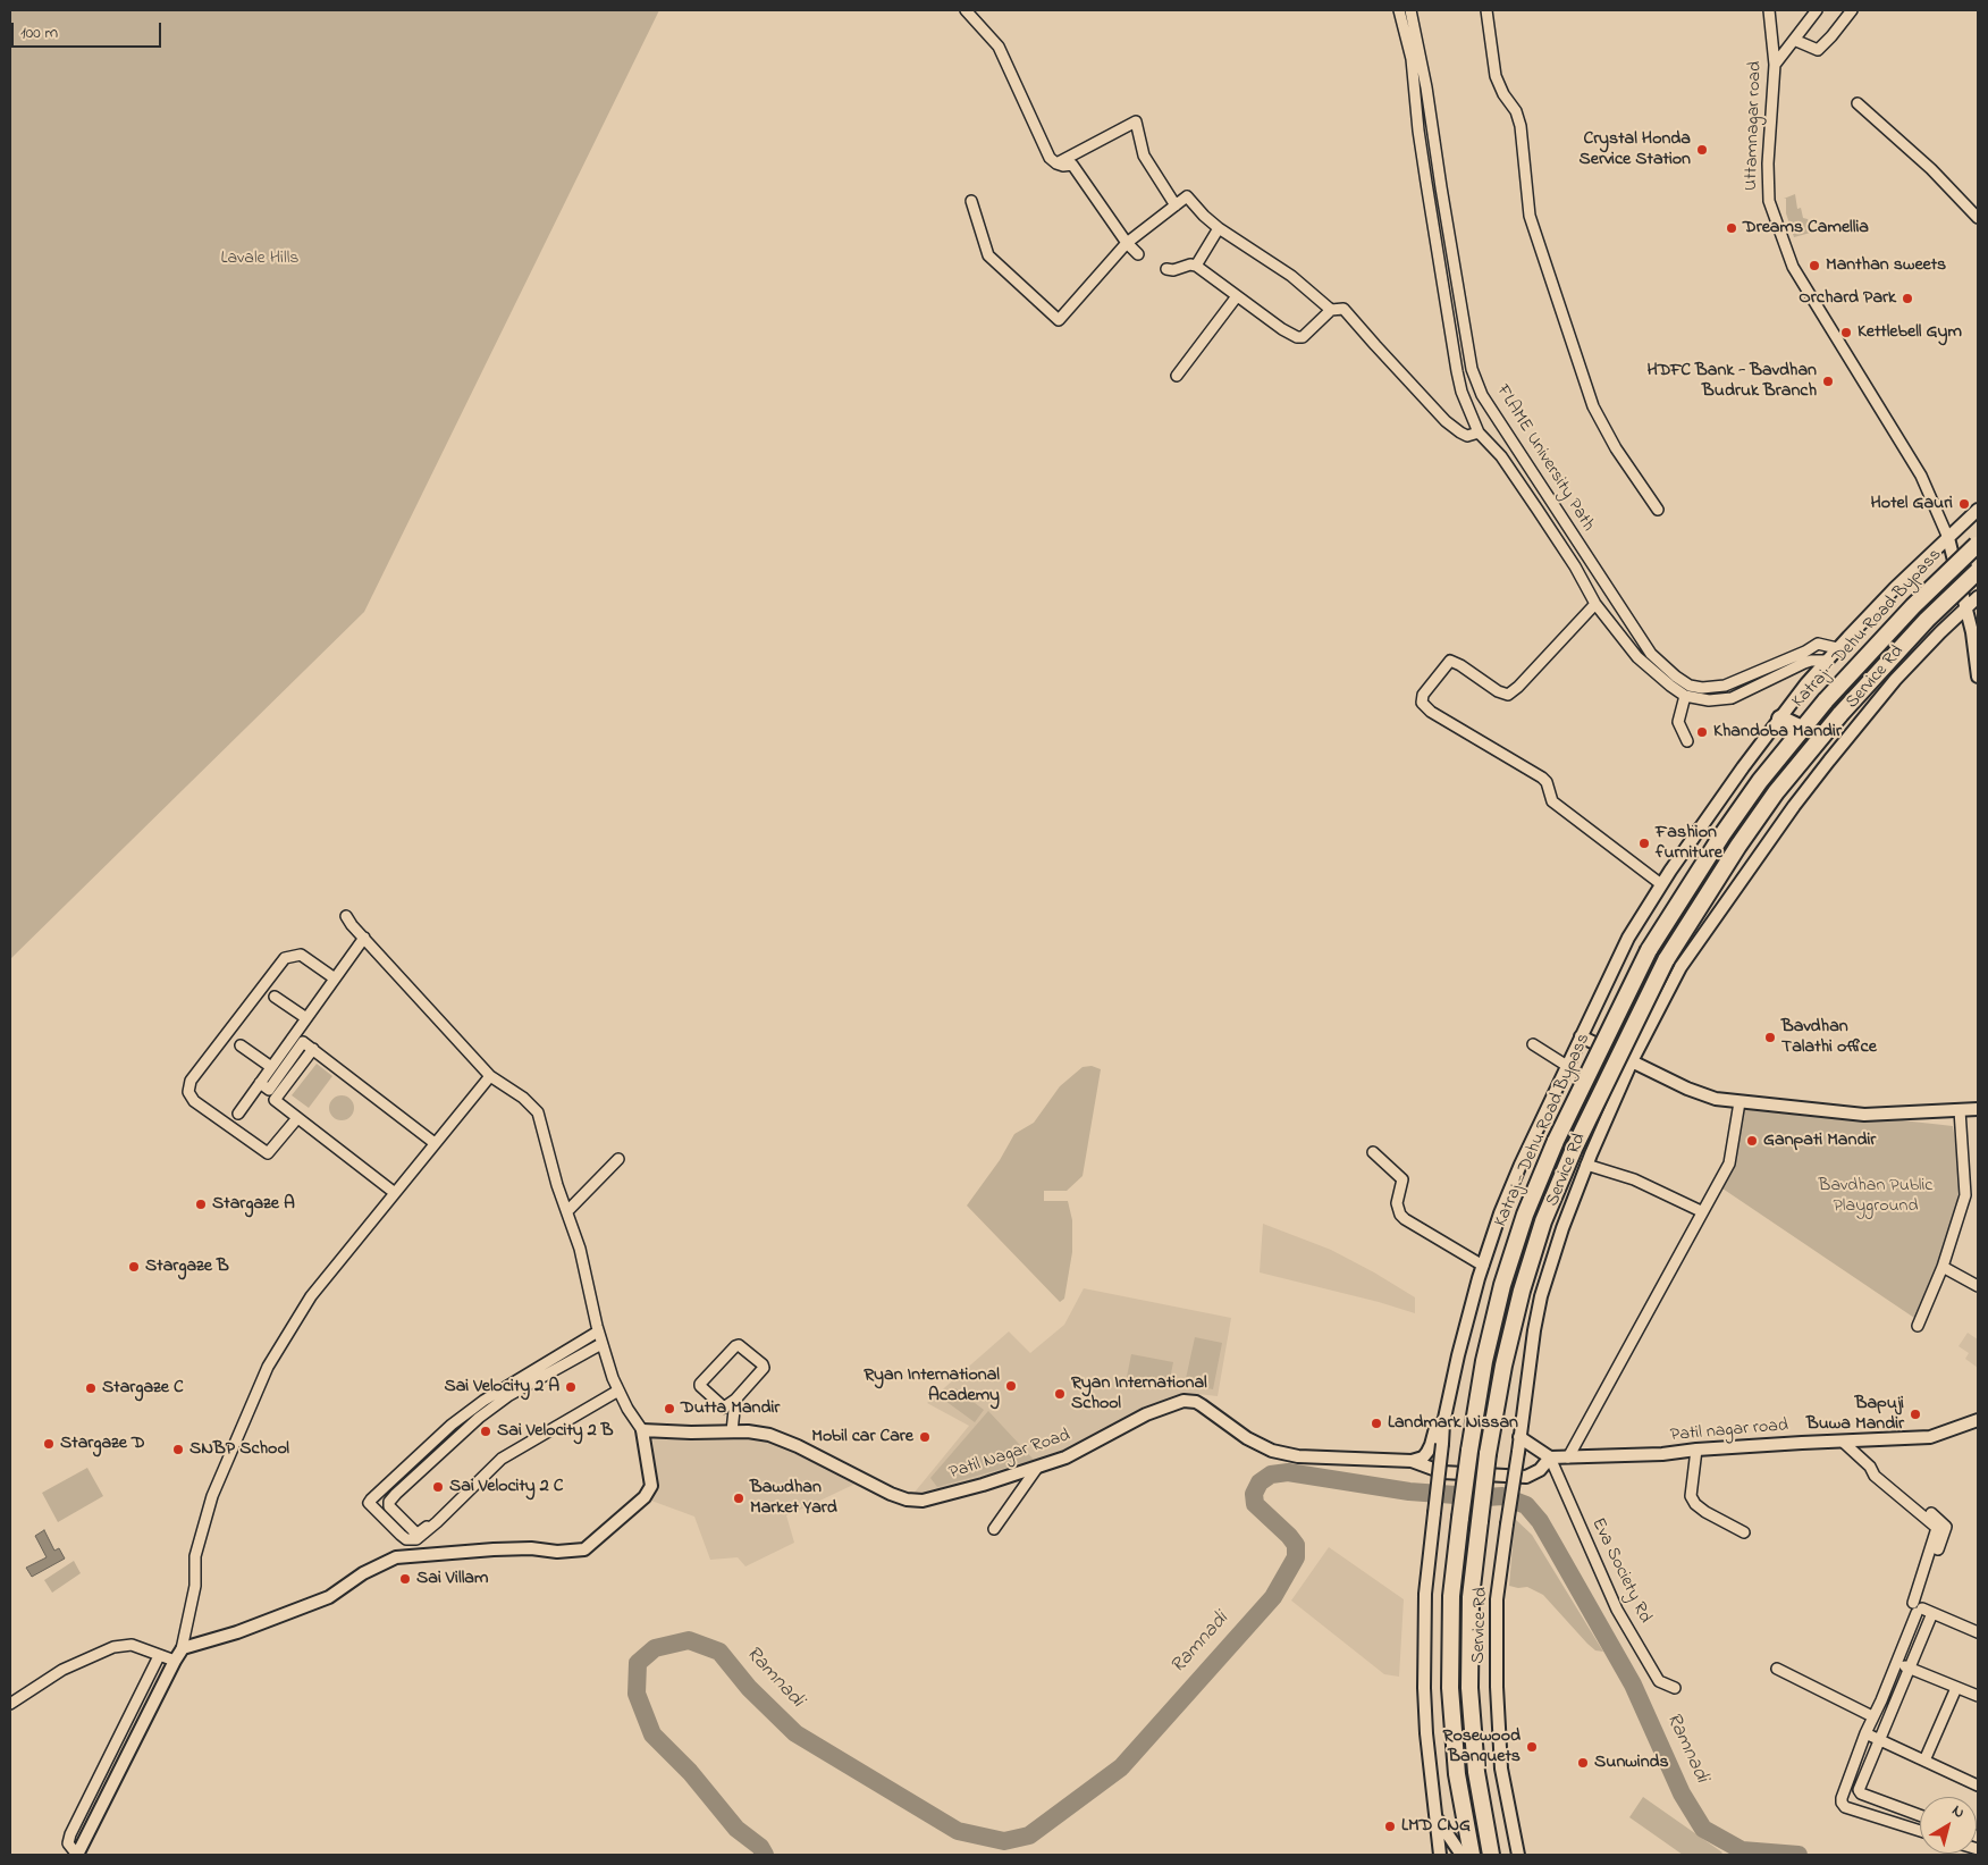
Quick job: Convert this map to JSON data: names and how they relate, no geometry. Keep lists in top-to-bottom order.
{
  "streets": {
    "highway": ["Katraj - Dehu Road Bypass"],
    "street": [
      "Uttamnagar road",
      "FLAME University Path",
      "Service Rd",
      "Patil nagar road",
      "Patil Nagar Road",
      "Eva Society Rd"
    ]
  },
  "crossings": [
    ["Patil nagar road", "Patil Nagar Road"],
    ["Patil nagar road", "Eva Society Rd"],
    ["Patil Nagar Road", "Eva Society Rd"]
  ],
  "water": ["Ramnadi"],
  "parks": ["Lavale Hills", "Bavdhan Public Playground"],
  "places": [
    "Crystal Honda Service Station",
    "Dreams Camellia",
    "Manthan sweets",
    "Orchard Park",
    "Kettlebell Gym",
    "HDFC Bank - Bavdhan Budruk Branch",
    "Hotel Gauri",
    "Khandoba Mandir",
    "Fashion furniture",
    "Bavdhan Talathi office",
    "Ganpati Mandir",
    "Stargaze A",
    "Stargaze B",
    "Ryan International Academy",
    "Sai Velocity 2 A",
    "Stargaze C",
    "Ryan International School",
    "Dutta Mandir",
    "Bapuji Buwa Mandir",
    "Landmark Nissan",
    "Sai Velocity 2 B",
    "Mobil car Care",
    "Stargaze D",
    "SNBP School",
    "Sai Velocity 2 C",
    "Bawdhan Market Yard",
    "Sai Villam",
    "Rosewood Banquets",
    "Sunwinds",
    "LMD CNG"
  ],
  "scale_bar": "100 m",
  "north": "top right"
}
